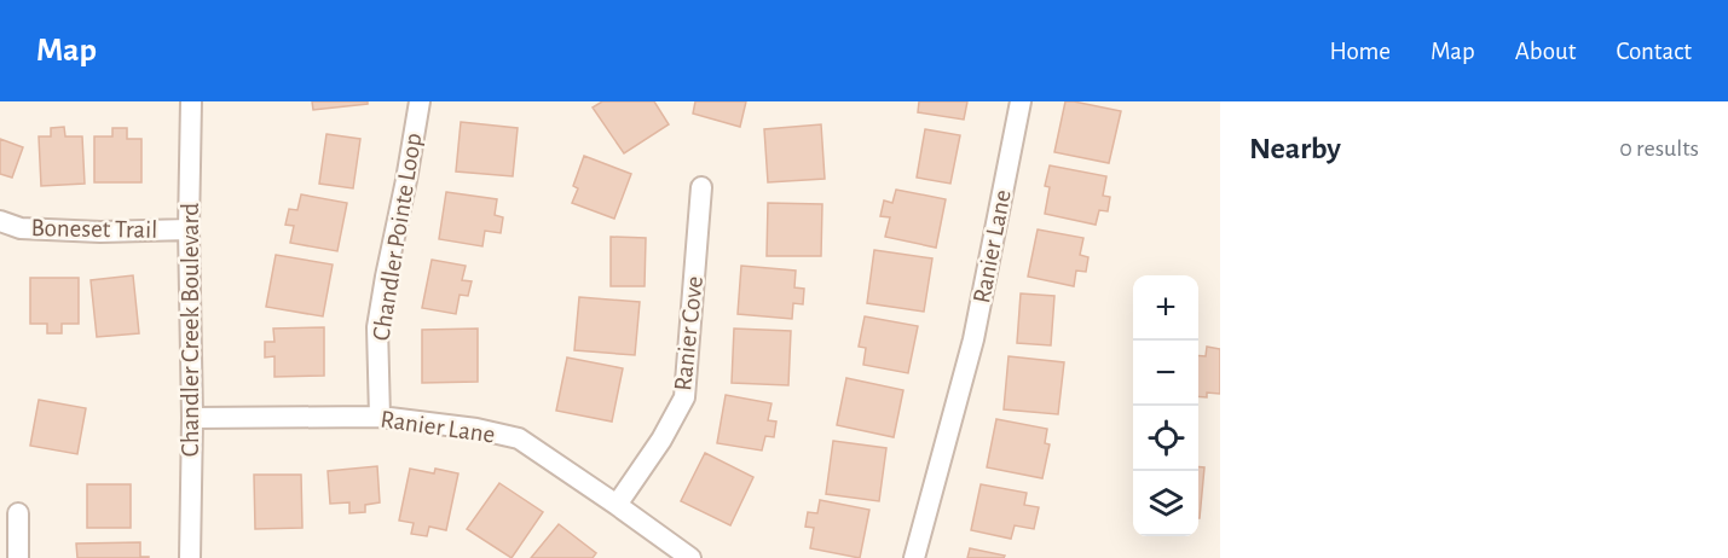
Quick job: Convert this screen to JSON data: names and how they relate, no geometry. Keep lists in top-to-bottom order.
{
  "streets": {
    "street": [
      "Boneset Trail",
      "Chandler Pointe Loop",
      "Ranier Lane",
      "Chandler Creek Boulevard",
      "Ranier Cove"
    ]
  },
  "crossings": [
    ["Boneset Trail", "Chandler Creek Boulevard"],
    ["Chandler Pointe Loop", "Ranier Lane"],
    ["Ranier Lane", "Chandler Creek Boulevard"],
    ["Ranier Lane", "Ranier Cove"]
  ],
  "page": {
    "header": "Map",
    "nav": [
      "Home",
      "Map",
      "About",
      "Contact"
    ],
    "heading": ["Nearby", "0 results"],
    "map_buttons": ["+", "−"]
  }
}
